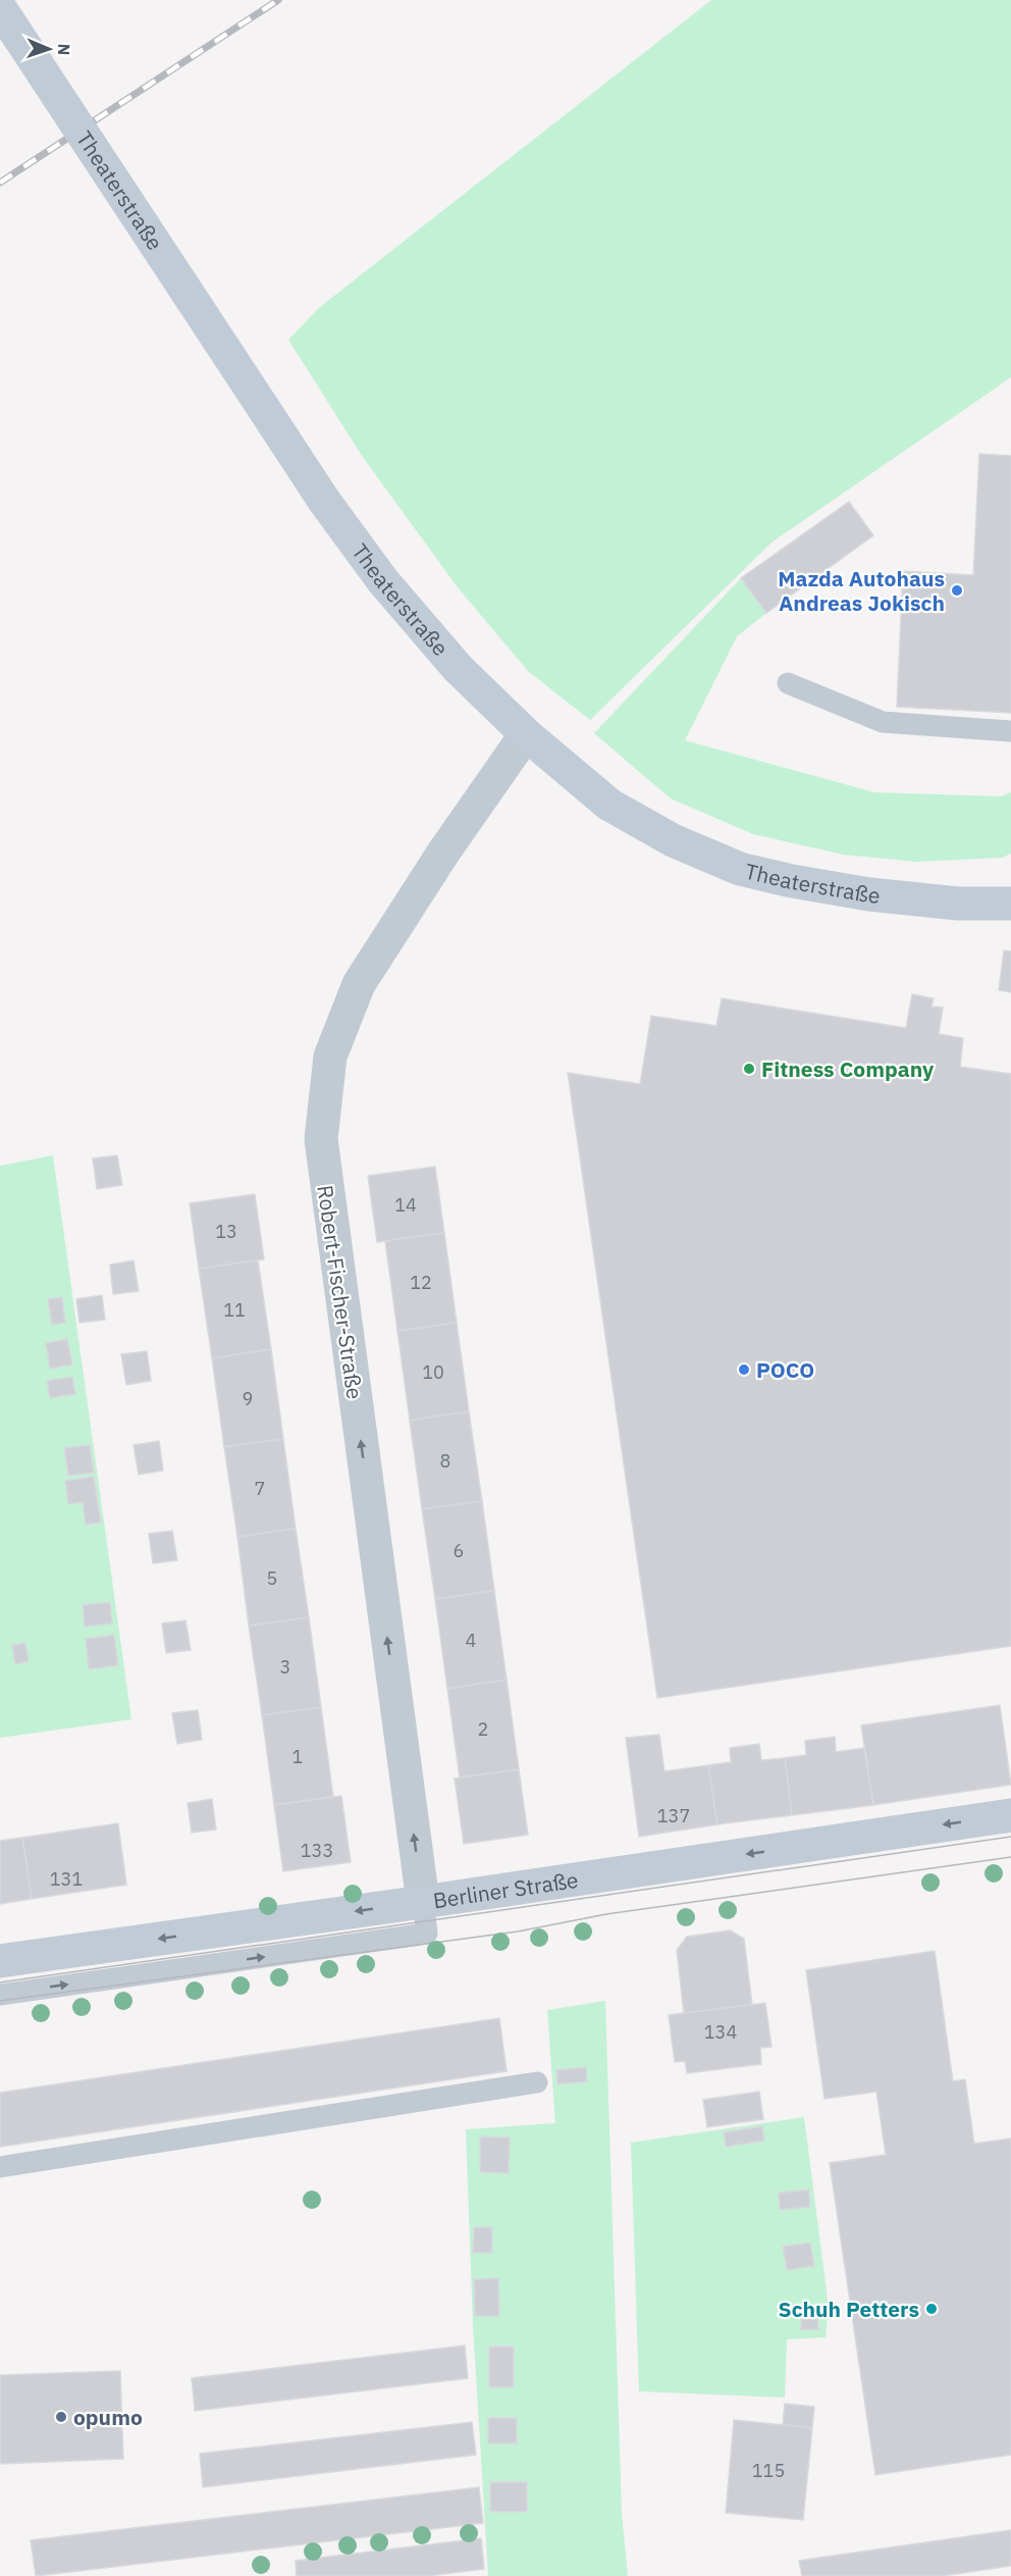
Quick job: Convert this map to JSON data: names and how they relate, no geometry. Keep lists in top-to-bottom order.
{
  "streets": {
    "main road": ["Theaterstraße", "Berliner Straße"],
    "street": ["Robert-Fischer-Straße"]
  },
  "crossings": [
    ["Theaterstraße", "Robert-Fischer-Straße"],
    ["Robert-Fischer-Straße", "Berliner Straße"]
  ],
  "one_way": ["Robert-Fischer-Straße", "Berliner Straße"],
  "places": [
    "Mazda Autohaus Andreas Jokisch",
    "Fitness Company",
    "POCO",
    "Schuh Petters",
    "opumo"
  ],
  "house_numbers": [
    "14",
    "13",
    "12",
    "11",
    "10",
    "9",
    "8",
    "7",
    "6",
    "5",
    "4",
    "3",
    "2",
    "1",
    "137",
    "133",
    "131",
    "134",
    "115"
  ],
  "north": "right"
}
